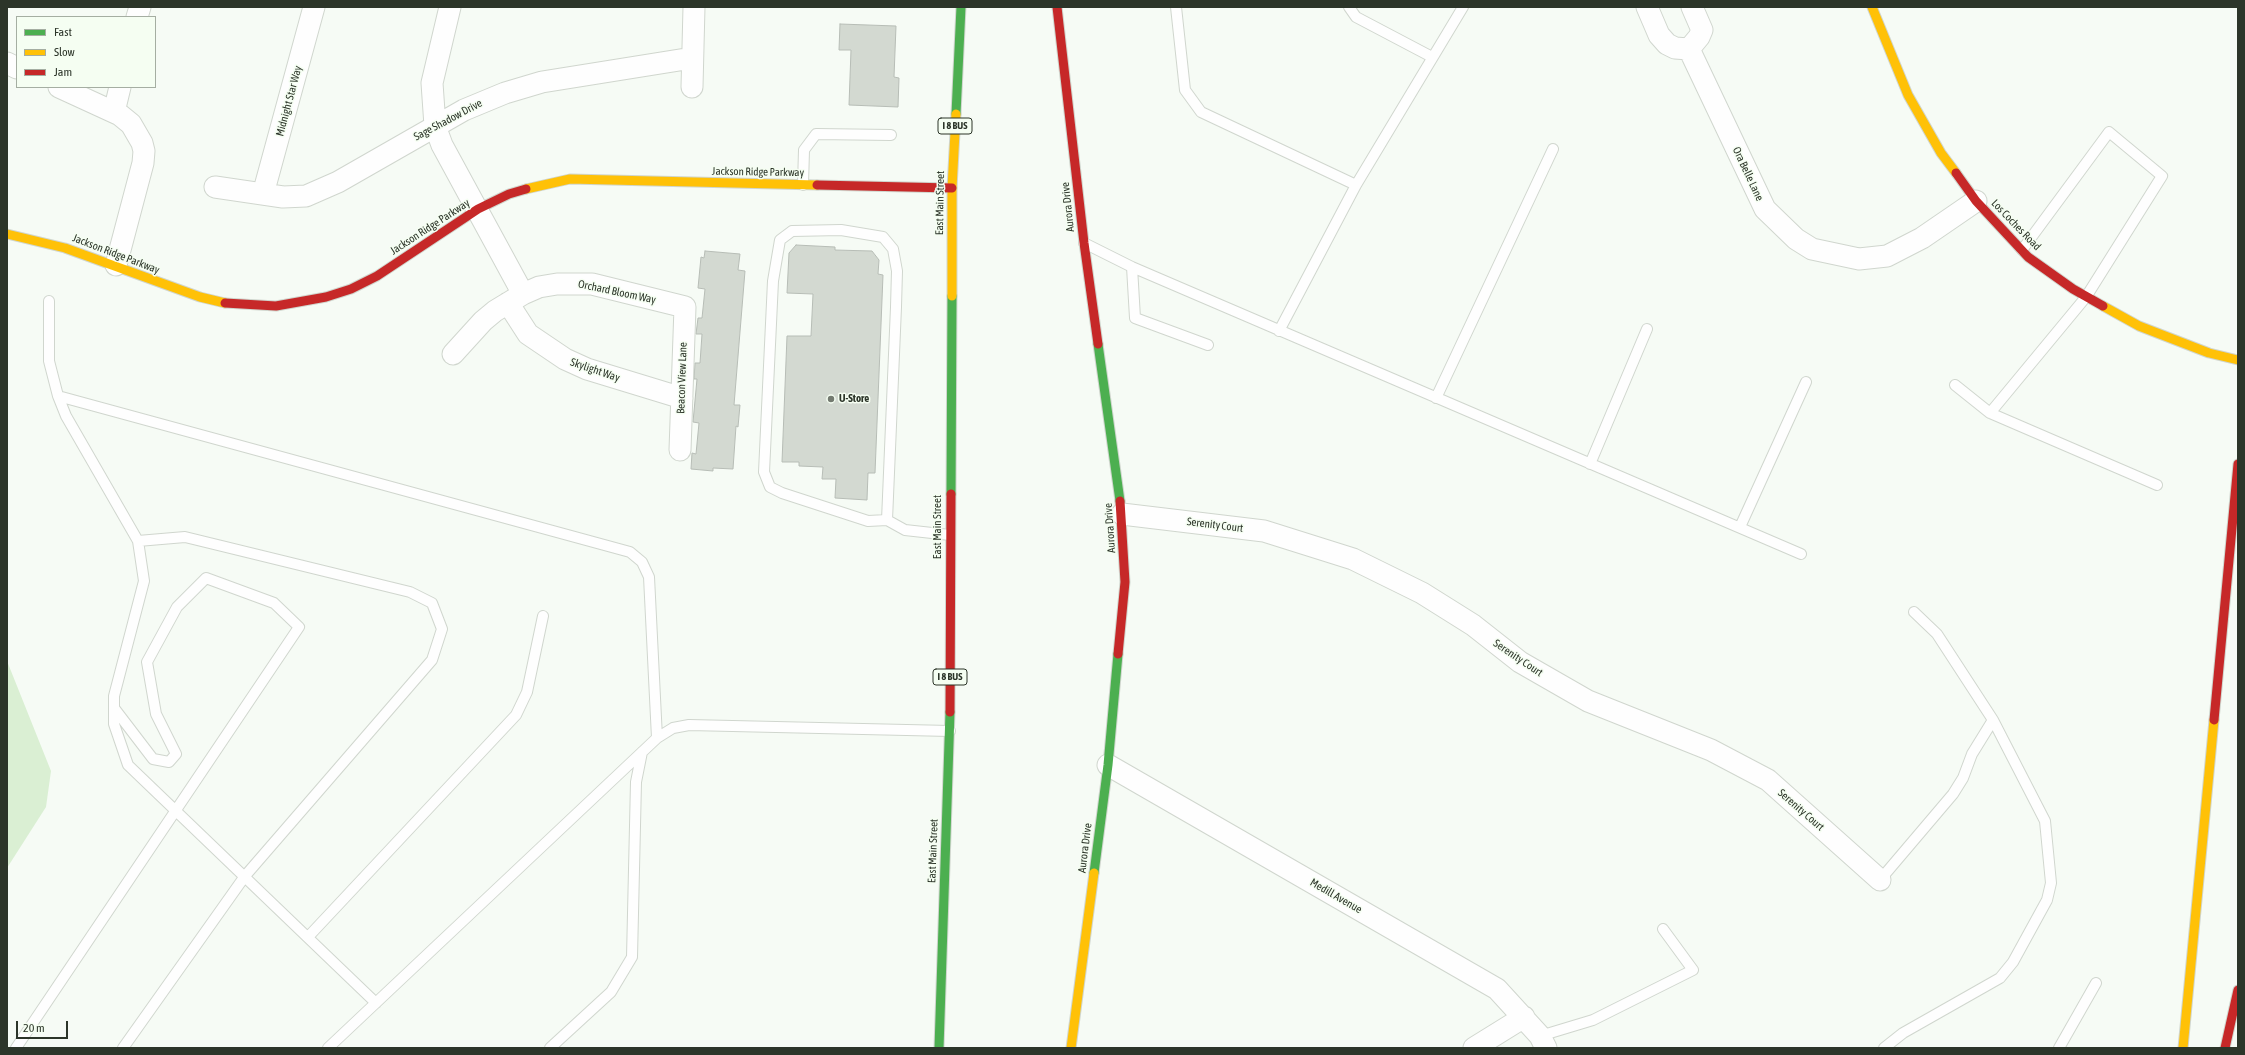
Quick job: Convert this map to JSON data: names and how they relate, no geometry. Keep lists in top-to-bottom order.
{
  "streets": {
    "main road": [
      "I 8 BUS",
      "Jackson Ridge Parkway",
      "East Main Street",
      "Aurora Drive",
      "Los Coches Road"
    ],
    "street": [
      "Midnight Star Way",
      "Sage Shadow Drive",
      "Ora Belle Lane",
      "Orchard Bloom Way",
      "Skylight Way",
      "Beacon View Lane",
      "Serenity Court",
      "Medill Avenue"
    ]
  },
  "crossings": [
    ["Midnight Star Way", "Sage Shadow Drive"],
    ["Sage Shadow Drive", "Skylight Way"],
    ["Jackson Ridge Parkway", "East Main Street"],
    ["Jackson Ridge Parkway", "Skylight Way"],
    ["Ora Belle Lane", "Los Coches Road"],
    ["Aurora Drive", "Serenity Court"],
    ["Aurora Drive", "Medill Avenue"],
    ["Orchard Bloom Way", "Skylight Way"],
    ["Orchard Bloom Way", "Beacon View Lane"],
    ["Skylight Way", "Beacon View Lane"]
  ],
  "places": ["U-Store"],
  "legend": ["Fast", "Slow", "Jam"],
  "scale_bar": "20 m"
}
